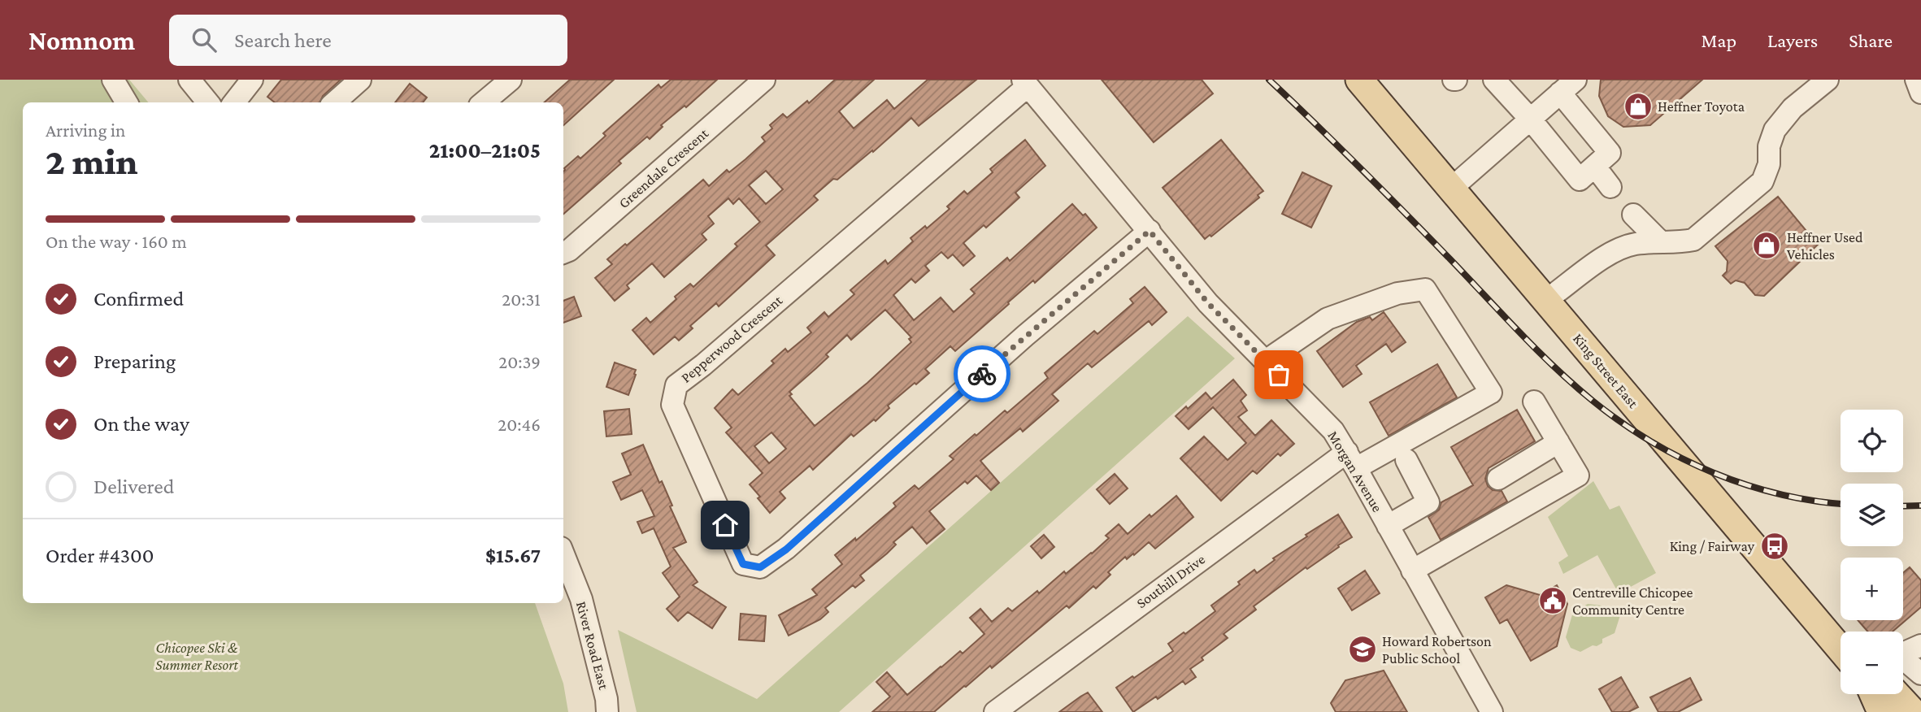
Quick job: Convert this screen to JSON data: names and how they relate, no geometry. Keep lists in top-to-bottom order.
{
  "streets": {
    "main road": ["King Street East"],
    "street": [
      "Greendale Crescent",
      "Pepperwood Crescent",
      "Morgan Avenue",
      "Southill Drive",
      "River Road East"
    ]
  },
  "crossings": [
    ["Pepperwood Crescent", "Morgan Avenue"],
    ["Morgan Avenue", "Southill Drive"]
  ],
  "parks": ["Chicopee Ski & Summer Resort"],
  "places": {
    "shop": ["Heffner Toyota", "Heffner Used Vehicles"],
    "bus stop": ["King / Fairway"],
    "public building": ["Centreville Chicopee Community Centre"],
    "school or university": ["Howard Robertson Public School"]
  },
  "page": {
    "header": "Nomnom",
    "search": "Search here",
    "nav": ["Map", "Layers", "Share"],
    "heading": ["2 min", "Arriving in", "21:00–21:05"],
    "panel": ["Order #4300", "$15.67"],
    "bar": "On the way · 160 m",
    "list": [
      ["Confirmed", "20:31"],
      ["Preparing", "20:39"],
      ["On the way", "20:46"],
      "Delivered"
    ],
    "map_buttons": ["+", "−"]
  }
}
